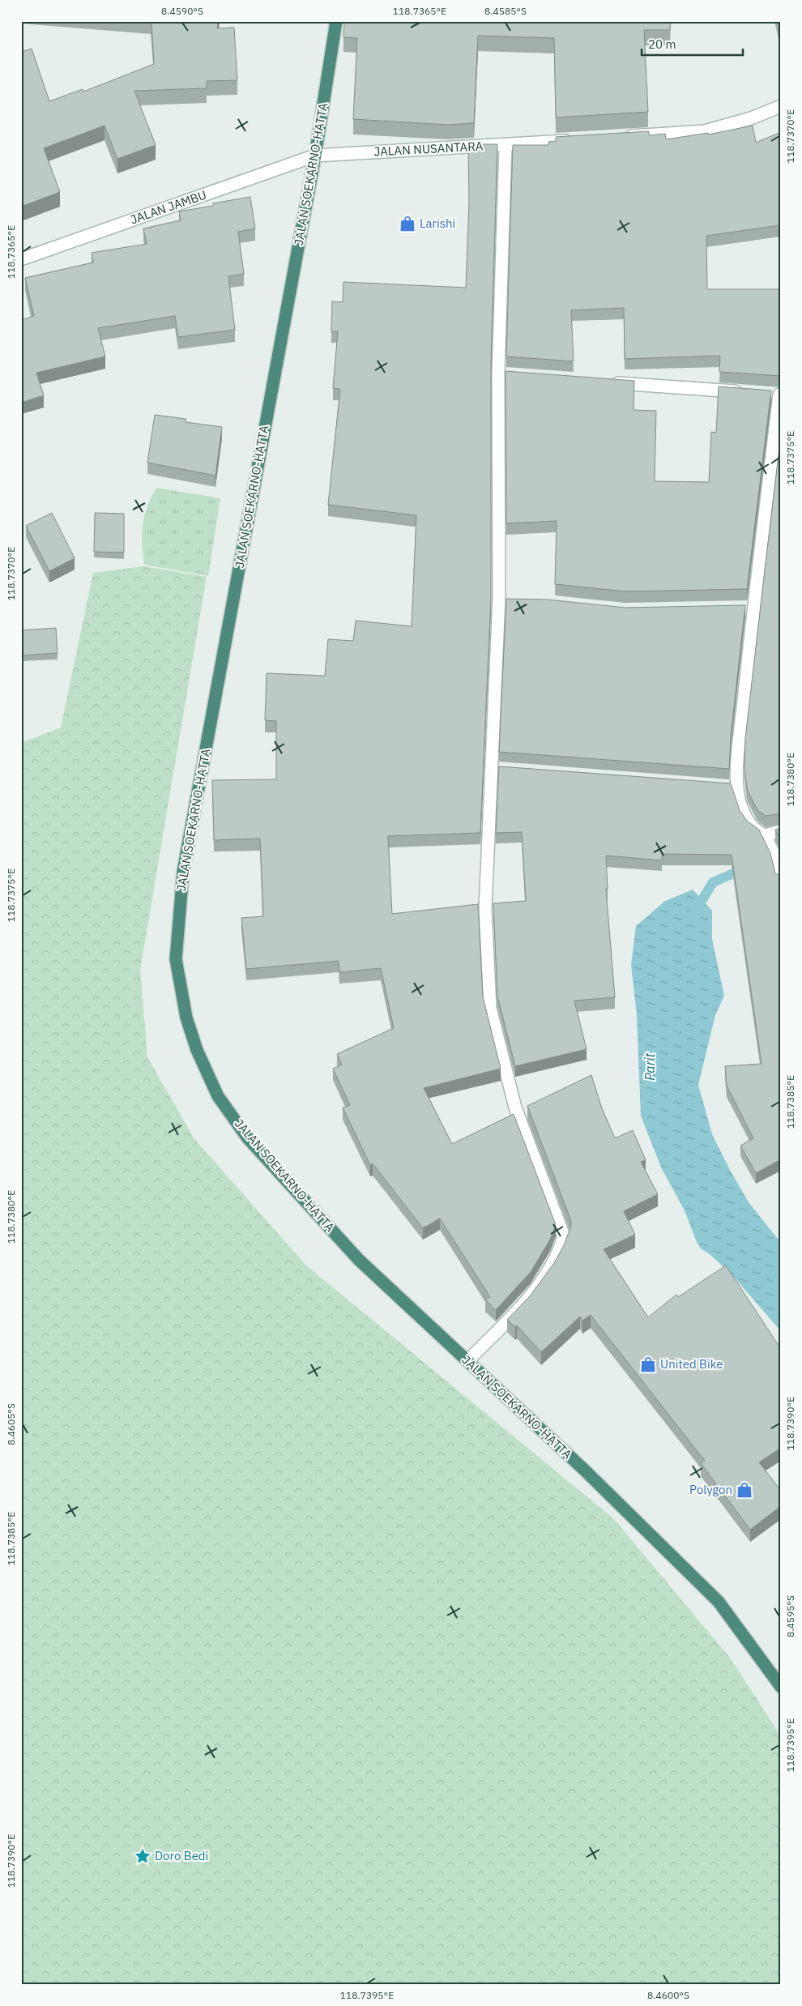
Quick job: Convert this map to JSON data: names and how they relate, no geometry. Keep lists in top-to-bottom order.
{
  "streets": {
    "highway": ["JALAN SOEKARNO-HATTA"],
    "street": ["JALAN NUSANTARA", "JALAN JAMBU"]
  },
  "crossings": [
    ["JALAN NUSANTARA", "JALAN SOEKARNO-HATTA"],
    ["JALAN NUSANTARA", "JALAN JAMBU"],
    ["JALAN SOEKARNO-HATTA", "JALAN JAMBU"]
  ],
  "water": ["Parit"],
  "places": {
    "shop": ["Larishi", "United Bike", "Polygon"],
    "place": ["Doro Bedi"]
  },
  "scale_bar": "20 m",
  "coordinates": [
    "8.4590°S",
    "118.7365°E",
    "8.4585°S",
    "118.7370°E",
    "118.7375°E",
    "118.7380°E",
    "118.7385°E",
    "118.7390°E",
    "8.4605°S",
    "8.4595°S",
    "118.7395°E",
    "8.4600°S"
  ]
}
